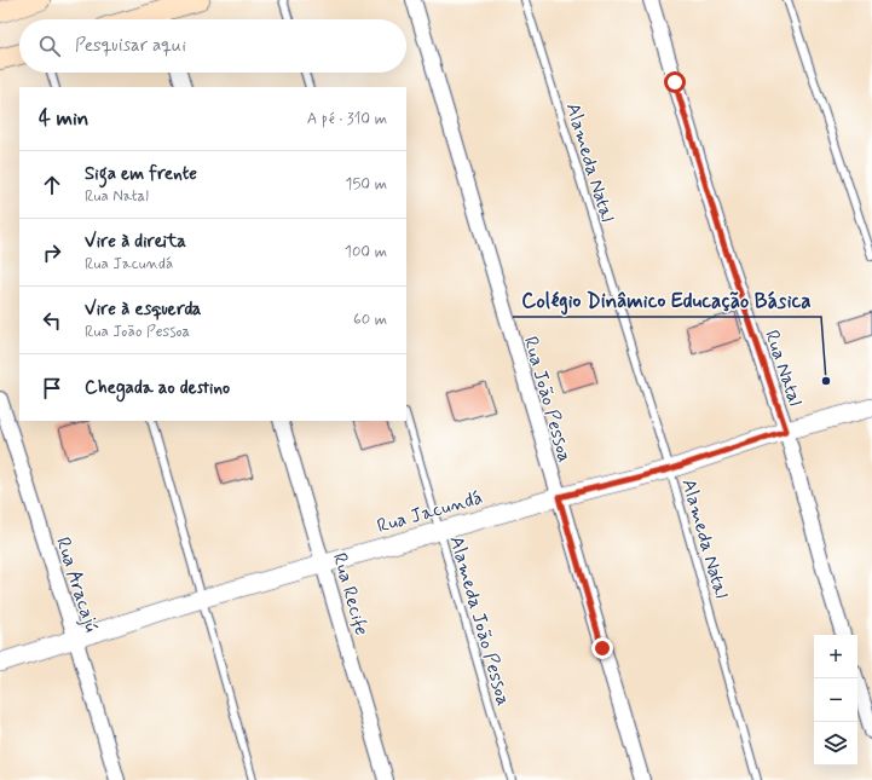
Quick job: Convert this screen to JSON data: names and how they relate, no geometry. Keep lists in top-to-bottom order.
{
  "streets": {
    "street": [
      "Rua Natal",
      "Rua João Pessoa",
      "Rua Jacundá",
      "Rua Aracajú",
      "Rua Recife"
    ],
    "lane": ["Alameda Natal", "Alameda João Pessoa"]
  },
  "crossings": [
    ["Alameda Natal", "Rua Jacundá"],
    ["Rua Natal", "Rua Jacundá"],
    ["Rua João Pessoa", "Rua Jacundá"],
    ["Rua Jacundá", "Rua Aracajú"],
    ["Rua Jacundá", "Rua Recife"],
    ["Rua Jacundá", "Alameda João Pessoa"]
  ],
  "places": ["Colégio Dinâmico Educação Básica"],
  "page": {
    "search": "Pesquisar aqui",
    "heading": ["4 min", "A pé · 310 m"],
    "list": [
      ["Siga em frente", "Rua Natal", "150 m"],
      ["Vire à direita", "Rua Jacundá", "100 m"],
      ["Vire à esquerda", "Rua João Pessoa", "60 m"],
      "Chegada ao destino"
    ],
    "map_buttons": ["+", "−"]
  }
}
